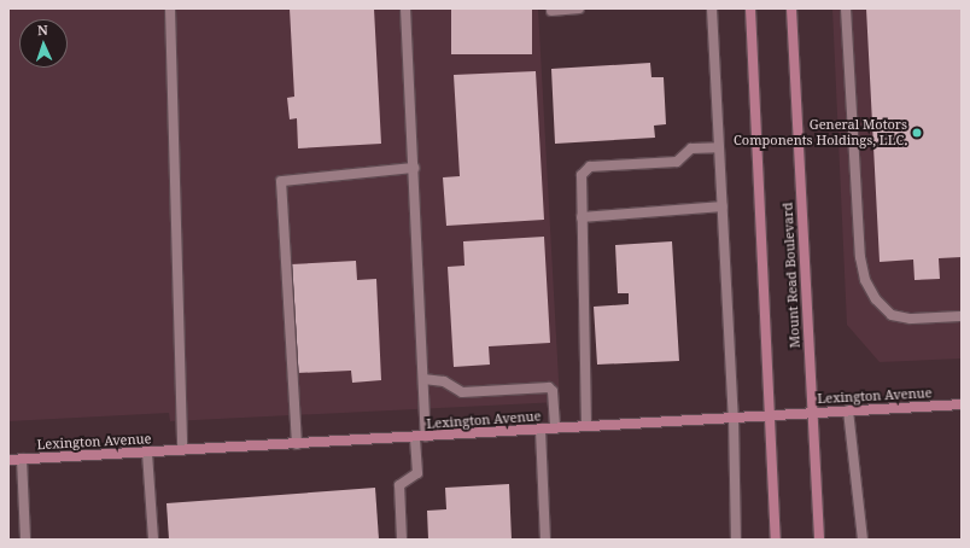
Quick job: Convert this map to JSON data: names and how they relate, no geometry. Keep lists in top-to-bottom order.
{
  "streets": {
    "main road": ["Mount Read Boulevard", "Lexington Avenue"]
  },
  "crossings": [
    ["Mount Read Boulevard", "Lexington Avenue"]
  ],
  "places": ["General Motors Components Holdings, LLC."],
  "north": "top"
}
